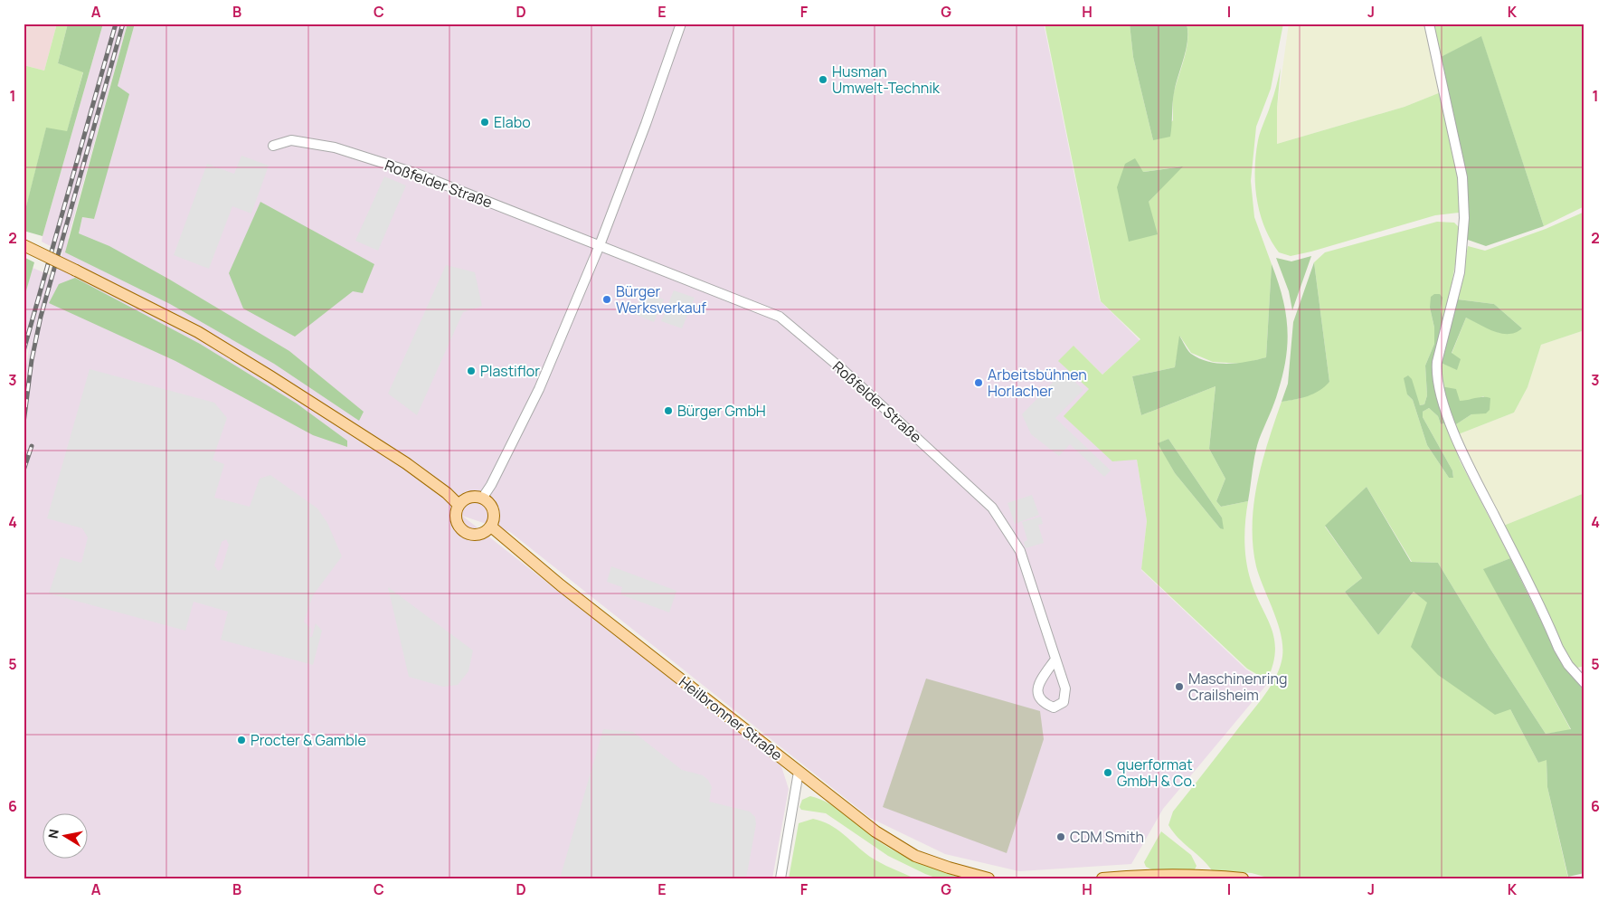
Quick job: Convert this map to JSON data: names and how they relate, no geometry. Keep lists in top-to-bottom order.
{
  "streets": {
    "main road": ["Heilbronner Straße"],
    "street": ["Roßfelder Straße"]
  },
  "places": [
    "Husman Umwelt-Technik",
    "Elabo",
    "Bürger Werksverkauf",
    "Plastiflor",
    "Arbeitsbühnen Horlacher",
    "Bürger GmbH",
    "Maschinenring Crailsheim",
    "Procter & Gamble",
    "querformat GmbH & Co.",
    "CDM Smith"
  ],
  "north": "left",
  "grid": {
    "columns": [
      "A",
      "B",
      "C",
      "D",
      "E",
      "F",
      "G",
      "H",
      "I",
      "J",
      "K"
    ],
    "rows": [
      "1",
      "2",
      "3",
      "4",
      "5",
      "6"
    ]
  }
}
